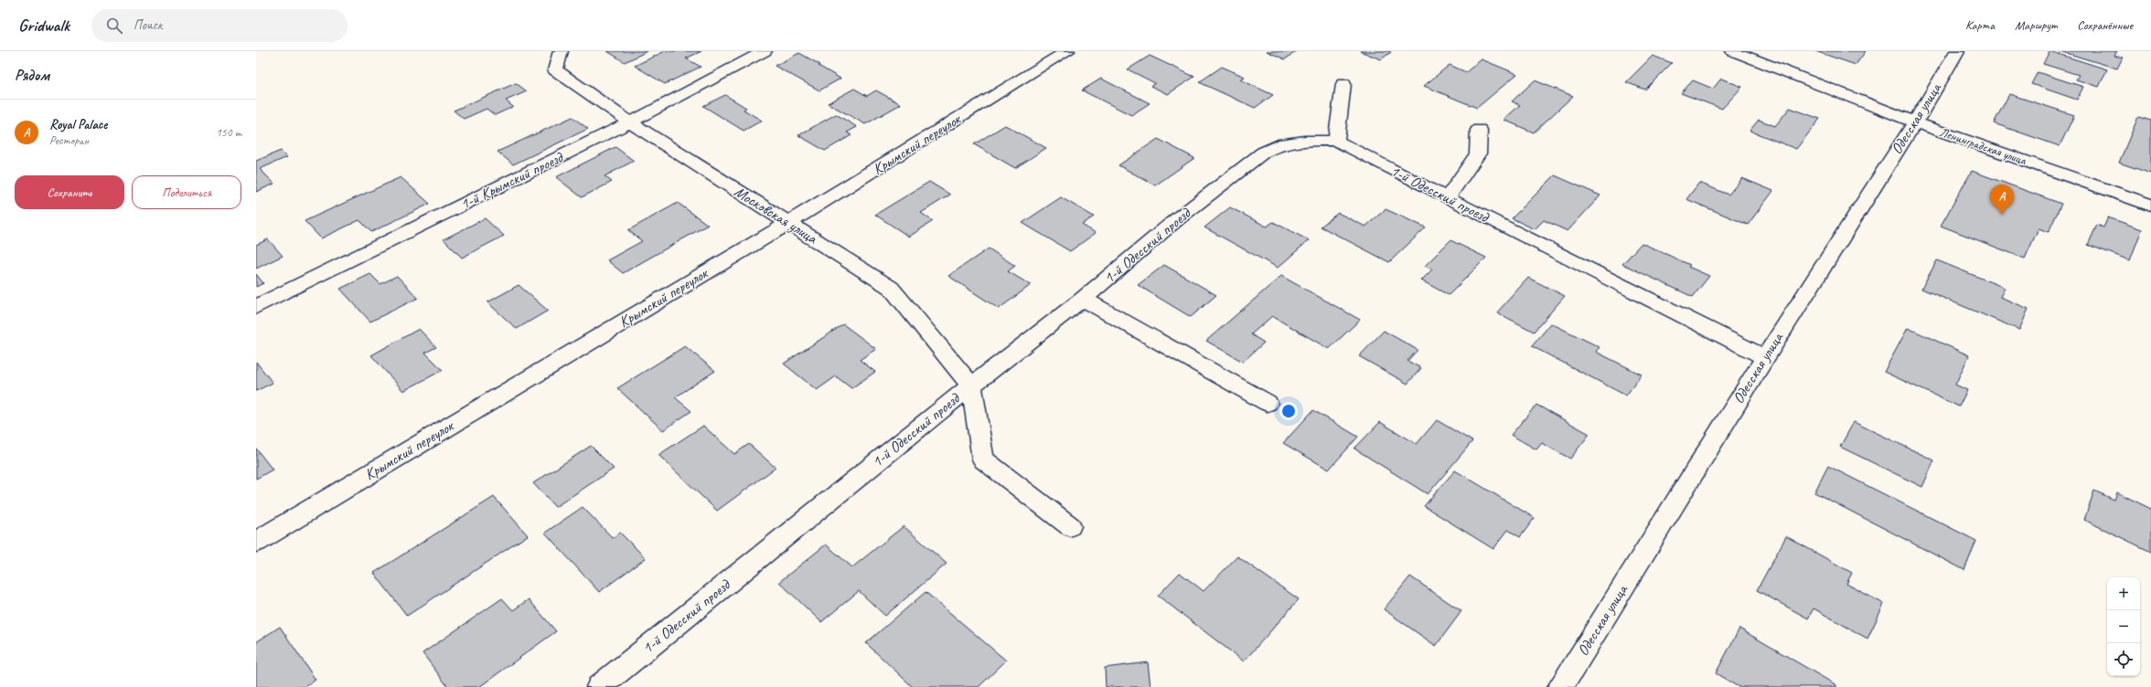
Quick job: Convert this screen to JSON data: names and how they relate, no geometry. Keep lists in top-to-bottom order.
{
  "streets": {
    "street": [
      "Одесская улица",
      "Крымский переулок",
      "Ленинградская улица",
      "1-й Крымский проезд",
      "1-й Одесский проезд",
      "Московская улица"
    ]
  },
  "crossings": [
    ["Одесская улица", "Ленинградская улица"],
    ["Одесская улица", "1-й Одесский проезд"],
    ["Крымский переулок", "Московская улица"],
    ["1-й Крымский проезд", "Московская улица"],
    ["1-й Одесский проезд", "Московская улица"]
  ],
  "page": {
    "header": "Gridwalk",
    "search": "Поиск",
    "nav": ["Карта", "Маршрут", "Сохранённые"],
    "heading": "Рядом",
    "list": [
      {
        "mark": "A",
        "name": "Royal Palace",
        "note": "Ресторан",
        "value": "150 m"
      }
    ],
    "buttons": ["Сохранить", "Поделиться"],
    "pins": "A",
    "map_buttons": ["+", "−"]
  }
}
